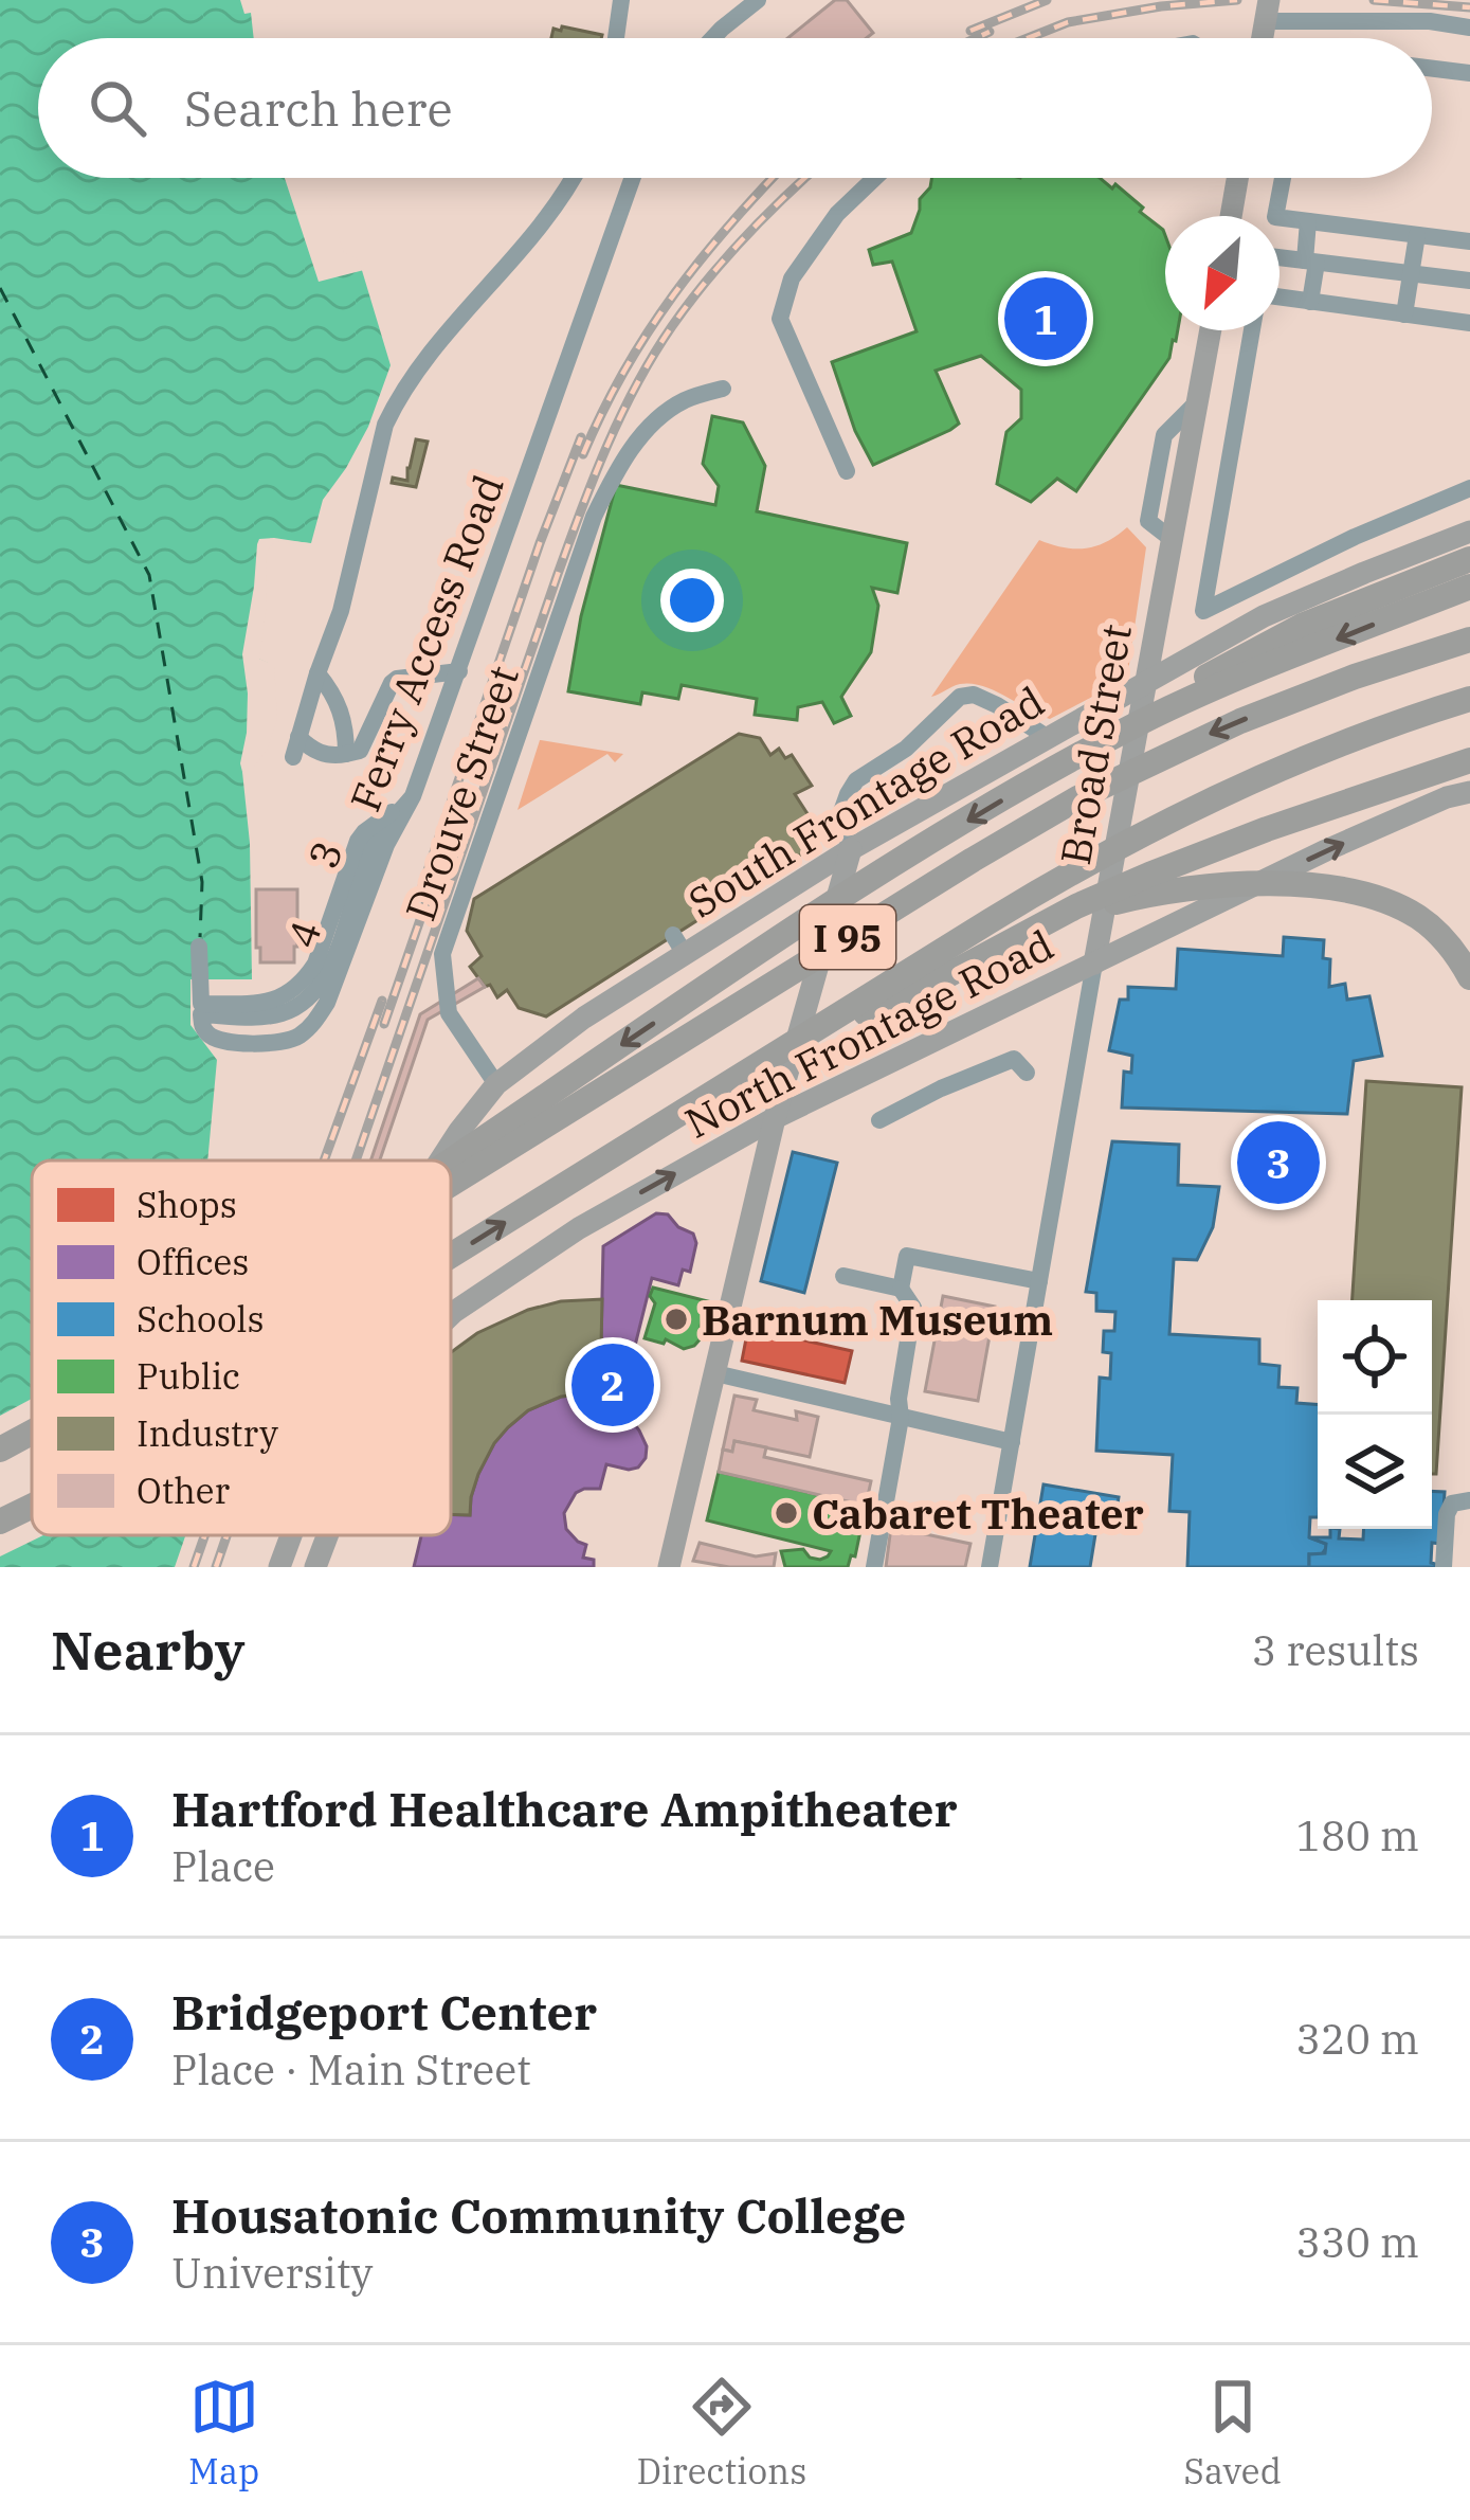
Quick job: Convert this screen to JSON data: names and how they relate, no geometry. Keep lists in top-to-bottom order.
{
  "streets": {
    "highway": ["I 95"],
    "main road": ["Broad Street", "South Frontage Road", "North Frontage Road"],
    "street": ["Ferry Access Road", "Drouve Street", "4"]
  },
  "crossings": [
    ["Ferry Access Road", "4"],
    ["Broad Street", "South Frontage Road"],
    ["Broad Street", "North Frontage Road"],
    ["Drouve Street", "South Frontage Road"]
  ],
  "one_way": ["North Frontage Road"],
  "places": ["Barnum Museum", "Cabaret Theater"],
  "legend": [
    "Shops",
    "Offices",
    "Schools",
    "Public",
    "Industry",
    "Other"
  ],
  "north": "bottom left",
  "page": {
    "search": "Search here",
    "pins": ["1", "3", "2"],
    "heading": ["Nearby", "3 results"],
    "list": [
      {
        "mark": "1",
        "name": "Hartford Healthcare Ampitheater",
        "note": "Place",
        "value": "180 m"
      },
      {
        "mark": "2",
        "name": "Bridgeport Center",
        "note": "Place · Main Street",
        "value": "320 m"
      },
      {
        "mark": "3",
        "name": "Housatonic Community College",
        "note": "University",
        "value": "330 m"
      }
    ],
    "nav": ["Map", "Directions", "Saved"]
  }
}
